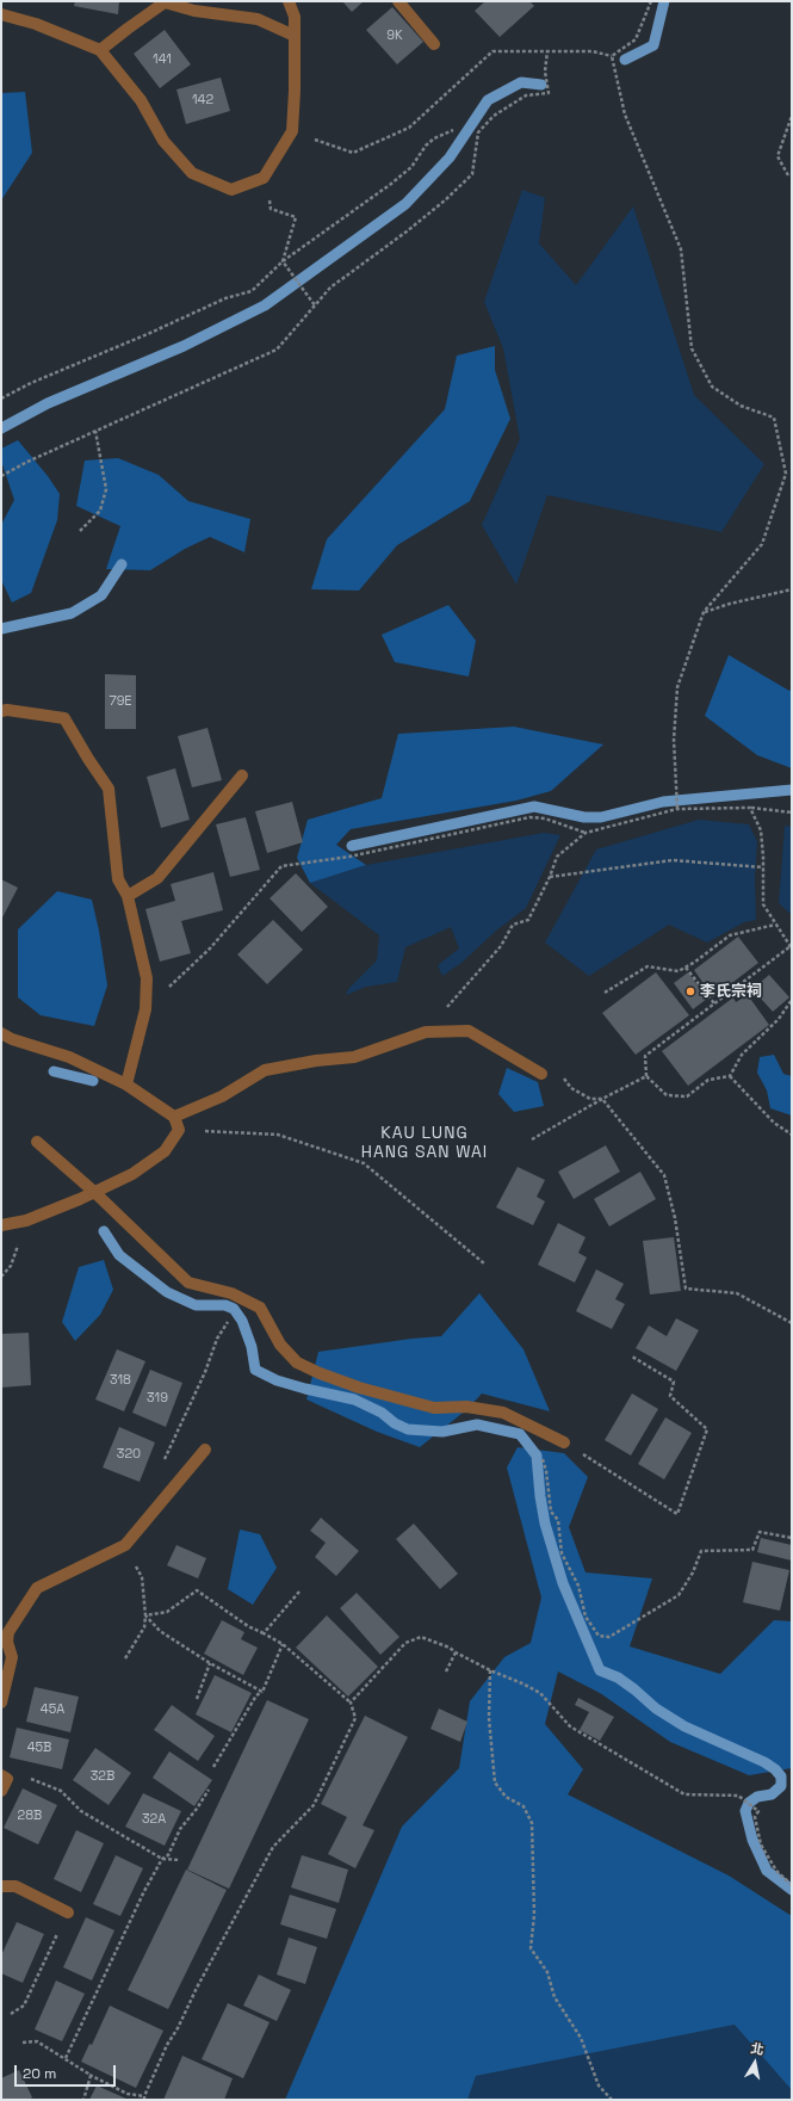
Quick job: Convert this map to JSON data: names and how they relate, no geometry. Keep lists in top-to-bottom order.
{
  "districts": ["KAU LUNG HANG SAN WAI"],
  "places": ["李氏宗祠"],
  "house_numbers": [
    "9K",
    "141",
    "142",
    "79E",
    "318",
    "319",
    "320",
    "45A",
    "45B",
    "32B",
    "28B",
    "32A"
  ],
  "scale_bar": "20 m",
  "north": "top"
}
